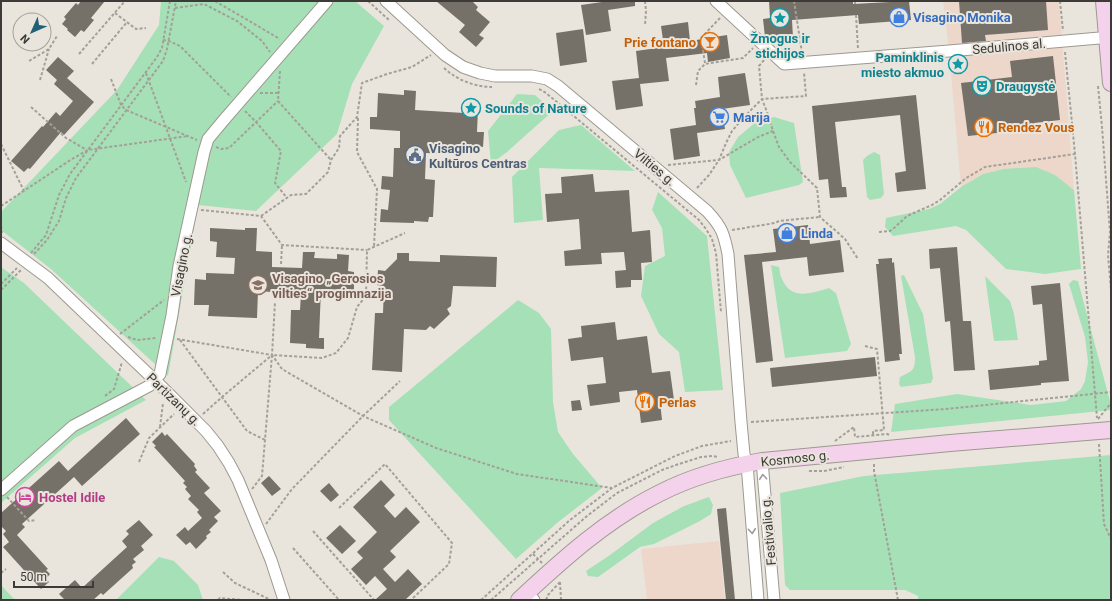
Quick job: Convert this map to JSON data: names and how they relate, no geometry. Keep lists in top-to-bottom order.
{
  "streets": {
    "main road": ["Kosmoso g."],
    "street": [
      "Sedulinos al.",
      "Vilties g.",
      "Visagino g.",
      "Partizanų g.",
      "Festivalio g."
    ]
  },
  "crossings": [
    ["Vilties g.", "Kosmoso g."],
    ["Vilties g.", "Festivalio g."],
    ["Visagino g.", "Partizanų g."],
    ["Kosmoso g.", "Festivalio g."]
  ],
  "places": {
    "shop": ["Visagino Monika", "Linda"],
    "place": ["Žmogus ir stichijos", "Paminklinis miesto akmuo", "Sounds of Nature"],
    "bar": ["Prie fontano"],
    "theatre": ["Draugystė"],
    "supermarket": ["Marija"],
    "restaurant": ["Rendez Vous", "Perlas"],
    "public building": ["Visagino Kultūros Centras"],
    "school or university": ["Visagino „Gerosios vilties“ progimnazija"],
    "hotel": ["Hostel Idile"]
  },
  "scale_bar": "50 m",
  "north": "bottom left"
}
